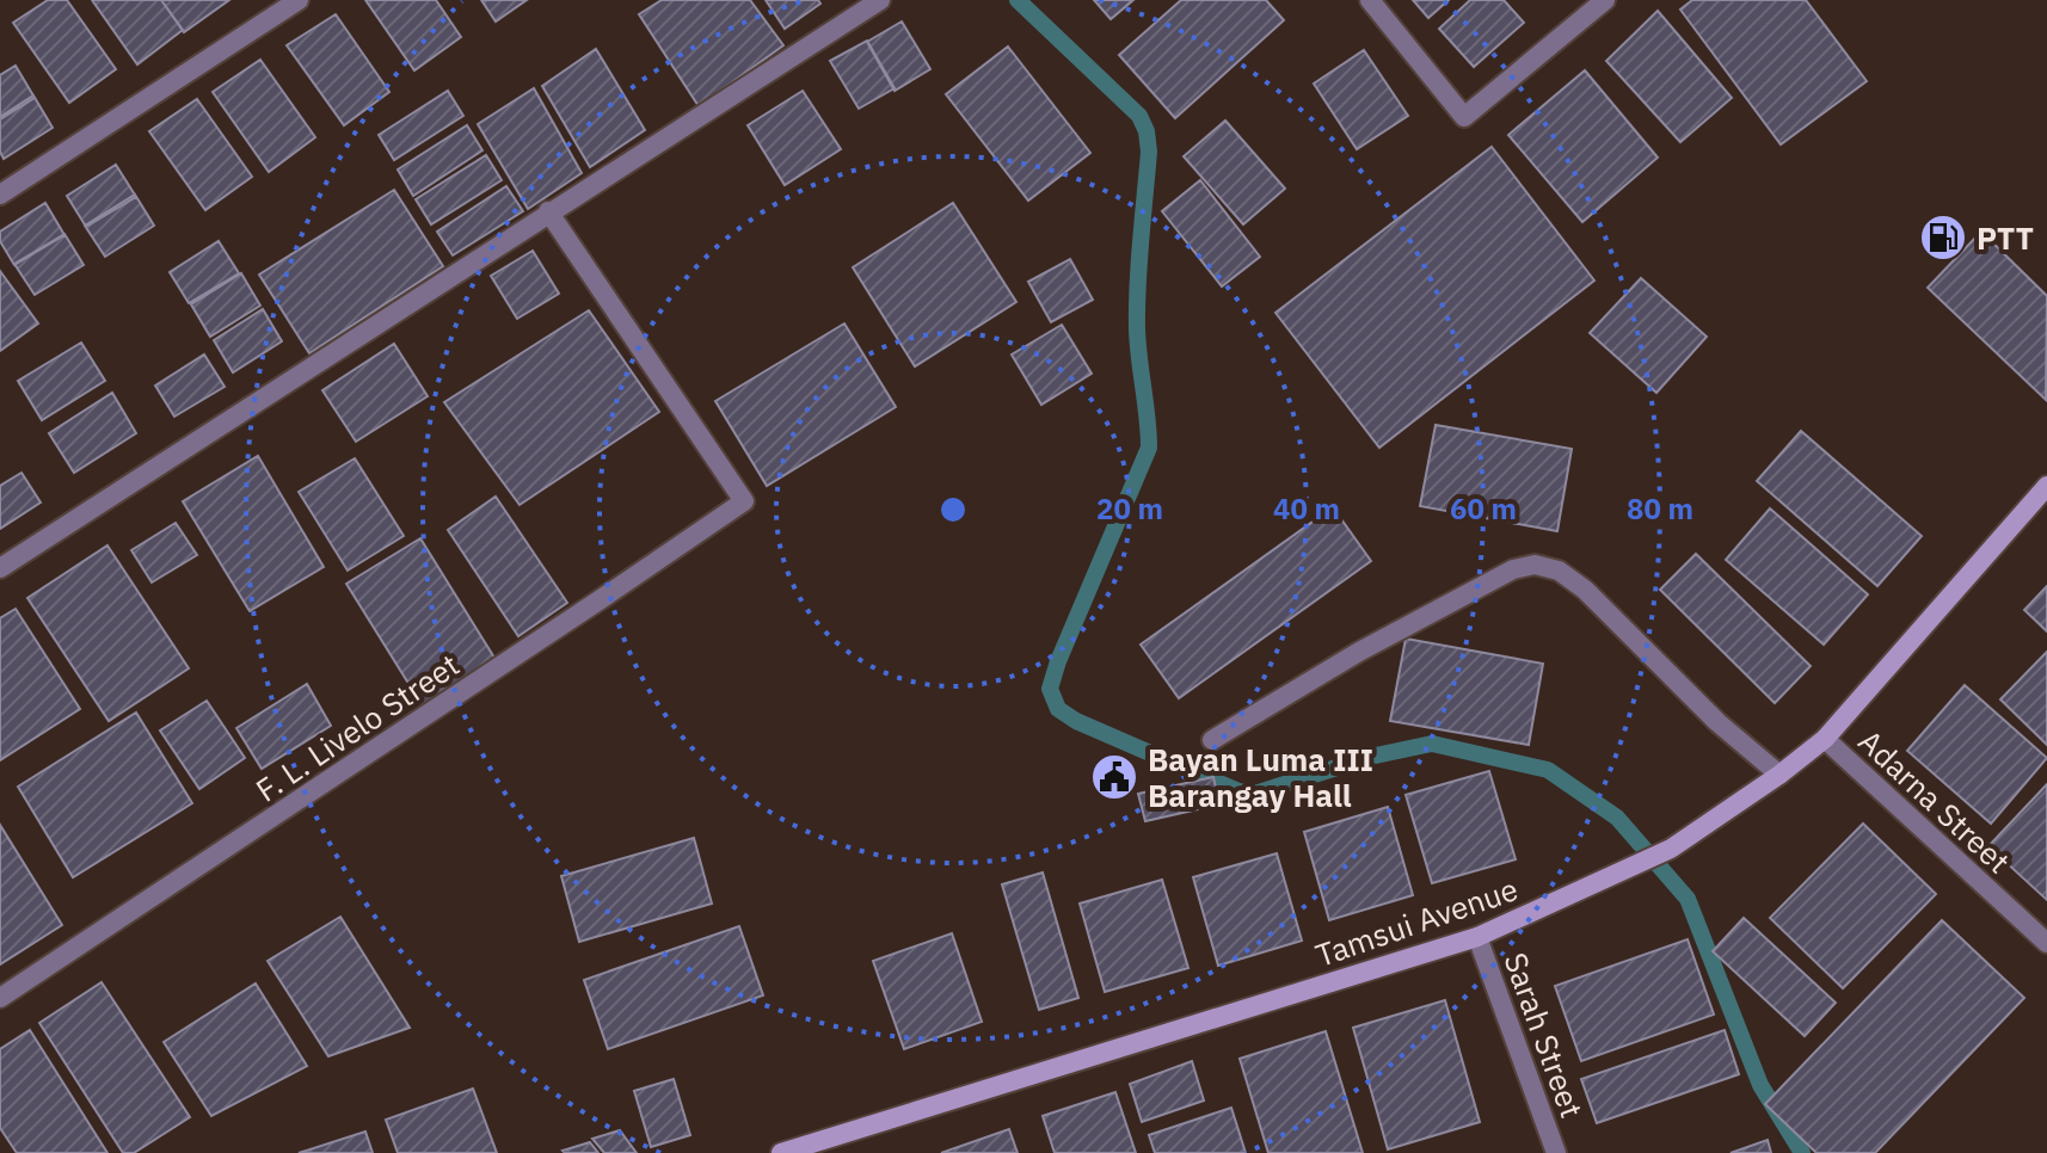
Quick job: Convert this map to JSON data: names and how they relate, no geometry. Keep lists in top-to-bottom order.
{
  "streets": {
    "street": [
      "F. L. Livelo Street",
      "Adarna Street",
      "Tamsui Avenue",
      "Sarah Street"
    ]
  },
  "crossings": [
    ["Adarna Street", "Tamsui Avenue"],
    ["Tamsui Avenue", "Sarah Street"]
  ],
  "places": {
    "fuel station": ["PTT"],
    "public building": ["Bayan Luma III Barangay Hall"]
  },
  "rings": [
    "20 m",
    "40 m",
    "60 m",
    "80 m"
  ]
}
